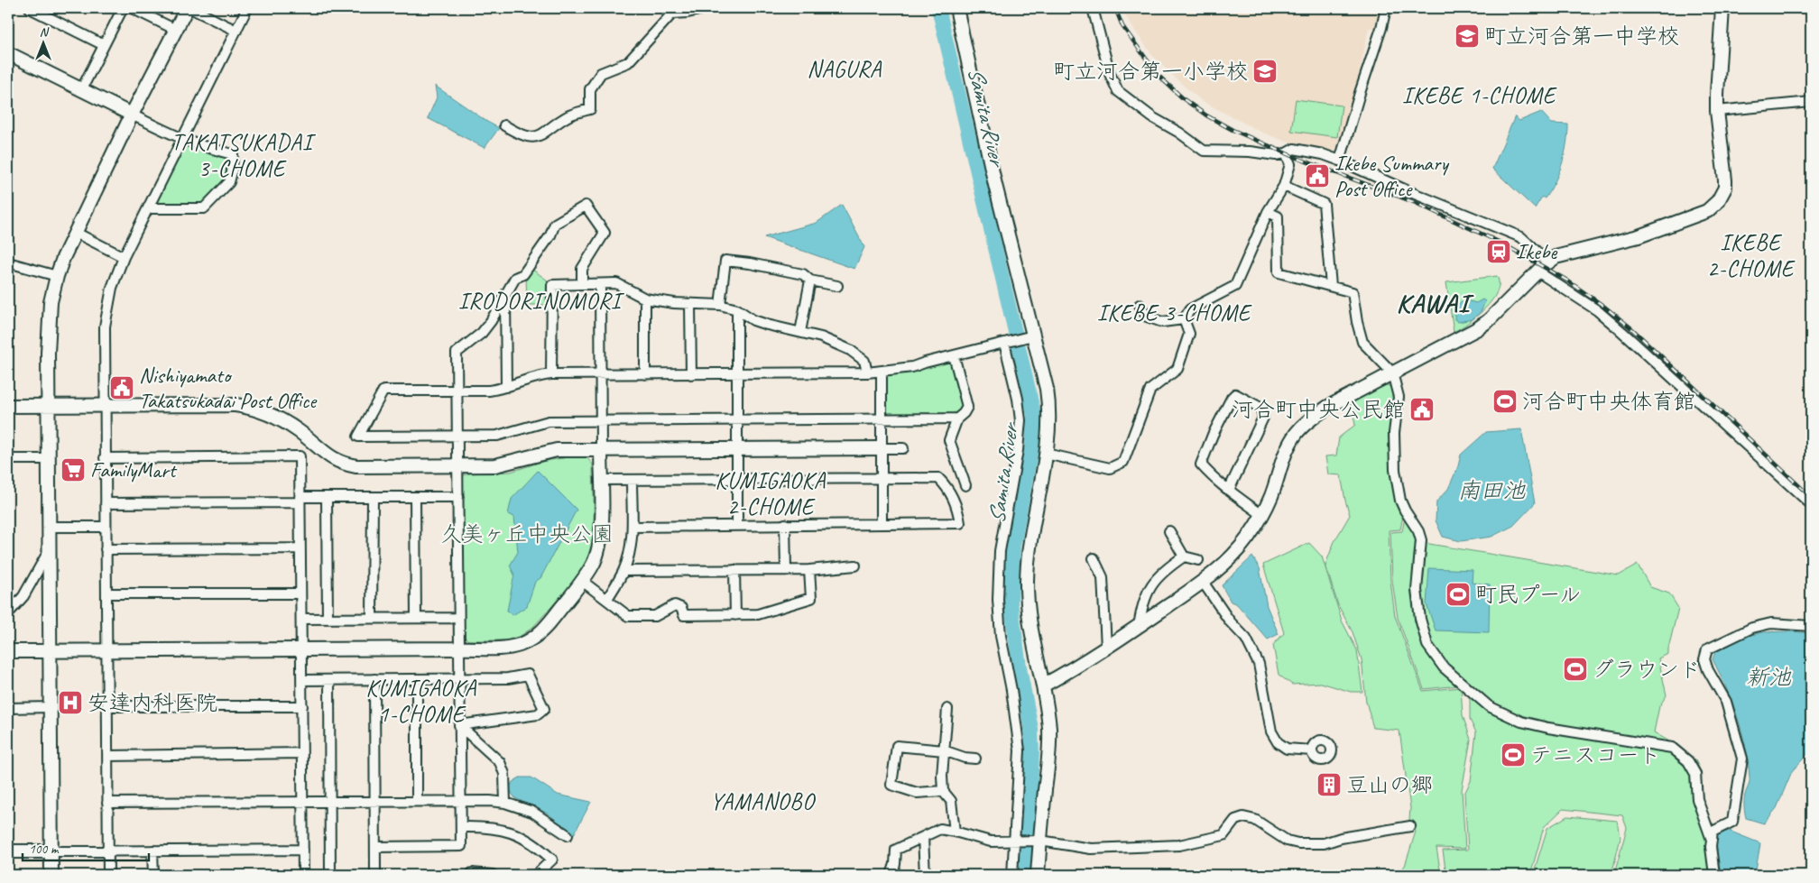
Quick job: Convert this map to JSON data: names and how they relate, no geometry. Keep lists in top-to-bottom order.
{
  "districts": [
    "NAGURA",
    "IKEBE 1-CHOME",
    "TAKATSUKADAI 3-CHOME",
    "IKEBE 2-CHOME",
    "IRODORINOMORI",
    "KAWAI",
    "IKEBE 3-CHOME",
    "KUMIGAOKA 2-CHOME",
    "KUMIGAOKA 1-CHOME",
    "YAMANOBO"
  ],
  "water": ["Samita River", "南田池", "新池"],
  "parks": ["久美ヶ丘中央公園"],
  "places": {
    "school or university": ["町立河合第一中学校", "町立河合第一小学校"],
    "public building": ["Ikebe Summary Post Office", "Nishiyamato Takatsukadai Post Office", "河合町中央公民館"],
    "station": ["Ikebe"],
    "sports": [
      "河合町中央体育館",
      "町民プール",
      "グラウンド",
      "テニスコート"
    ],
    "supermarket": ["FamilyMart"],
    "hospital": ["安達内科医院"],
    "building": ["豆山の郷"]
  },
  "scale_bar": "100 m",
  "north": "top"
}
